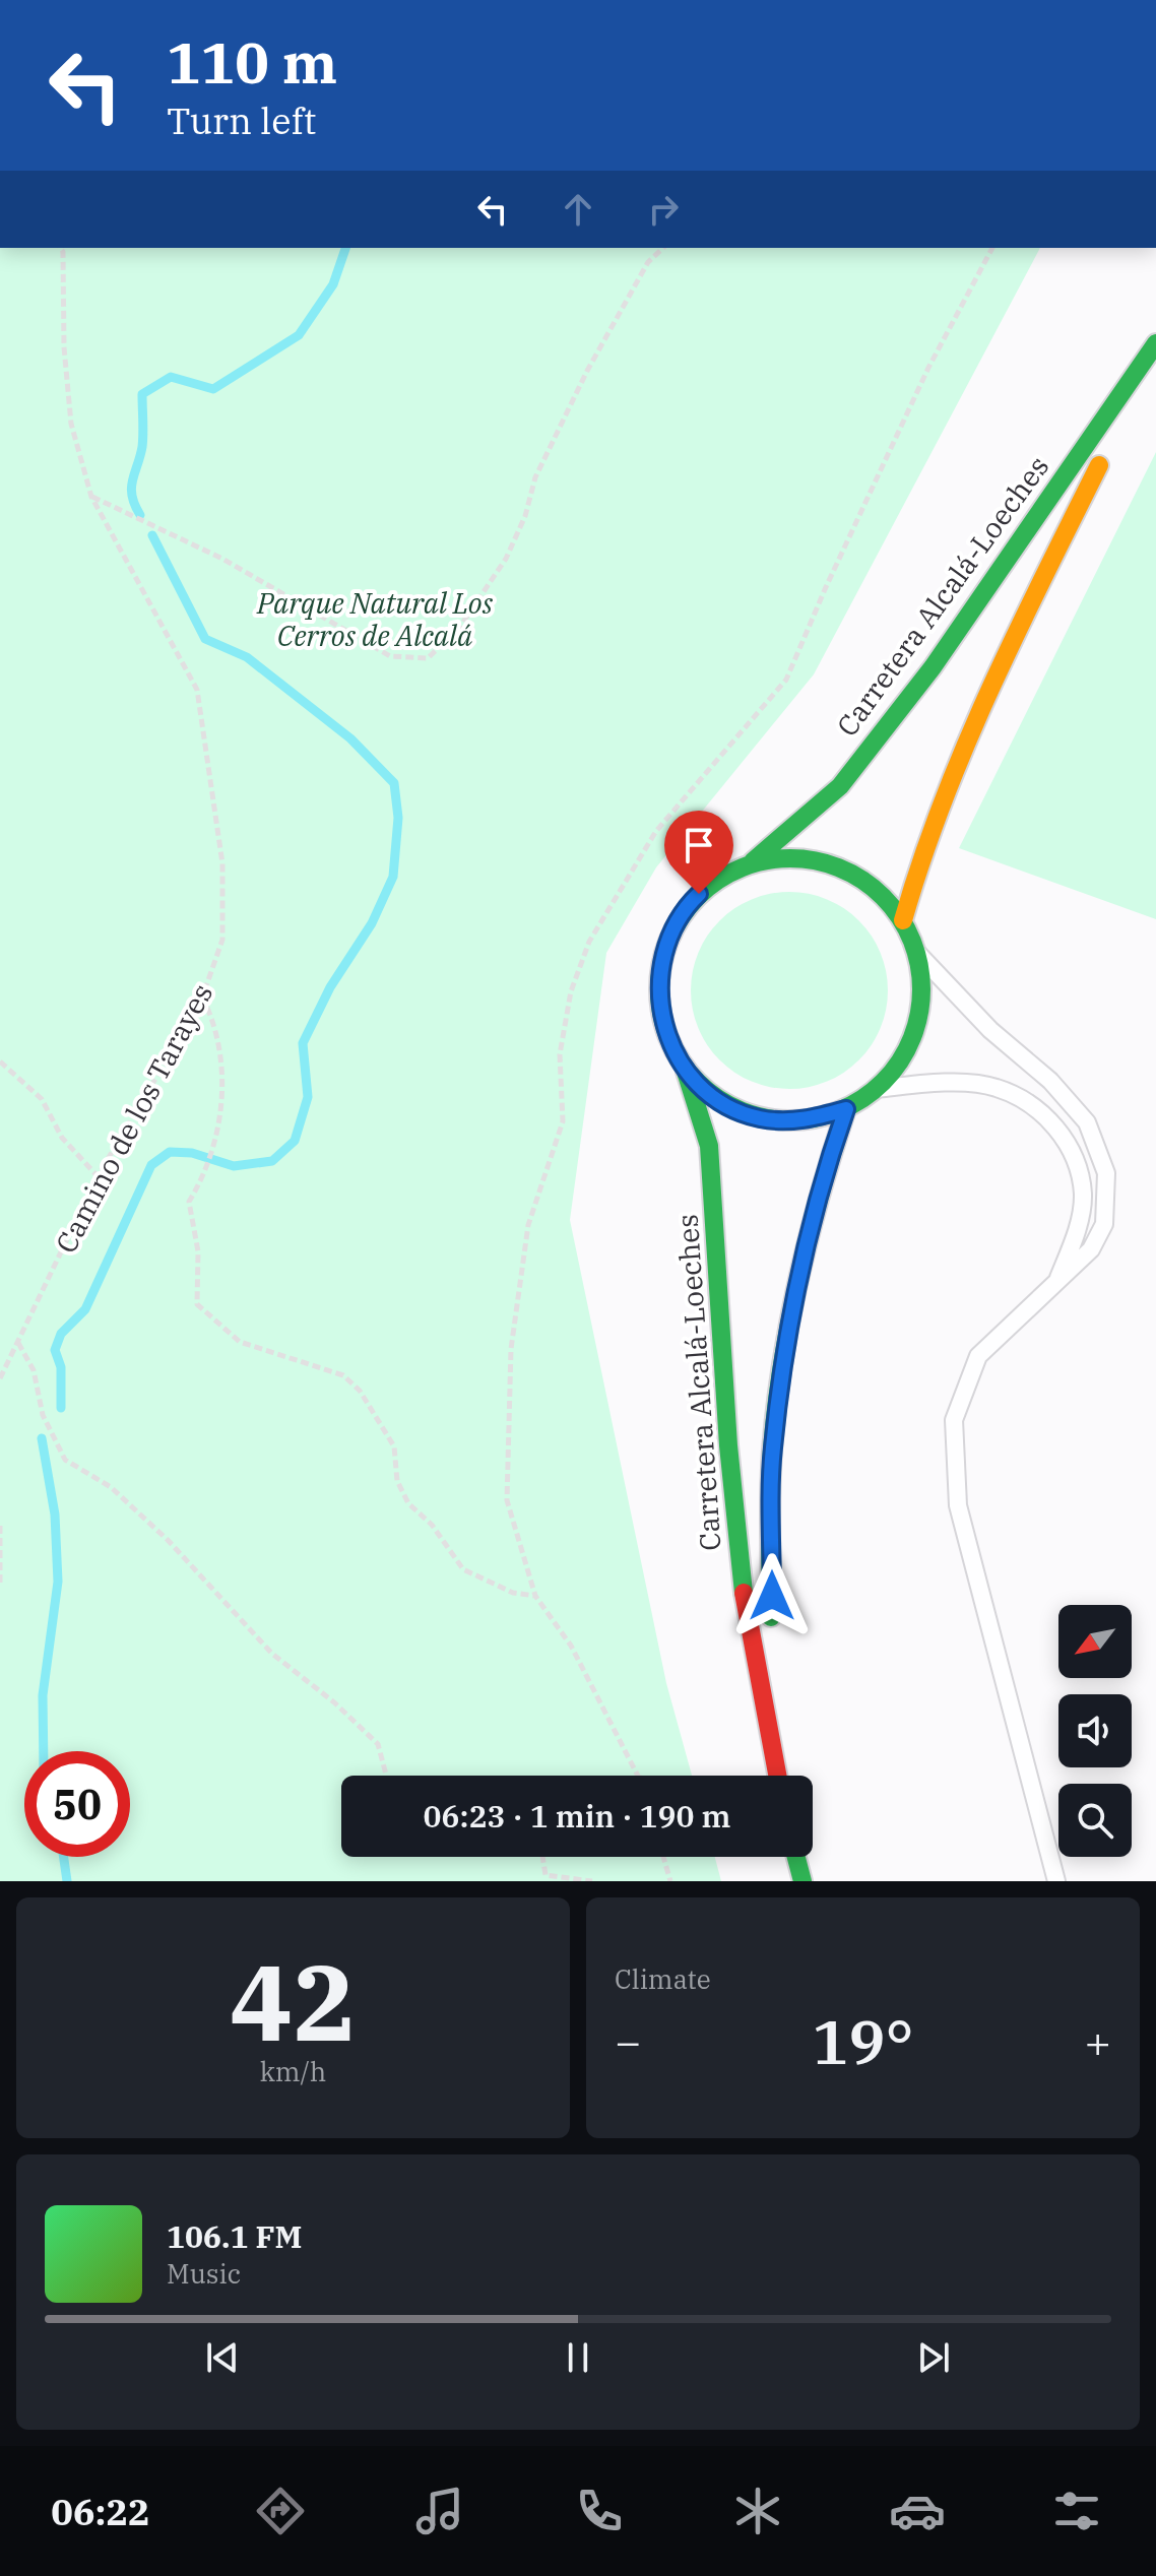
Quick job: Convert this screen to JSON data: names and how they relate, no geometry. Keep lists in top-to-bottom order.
{
  "streets": {
    "main road": ["Carretera Alcalá-Loeches"],
    "path": ["Camino de los Tarayes"]
  },
  "parks": ["Parque Natural Los Cerros de Alcalá"],
  "north": "bottom left",
  "page": {
    "turn": ["110 m", "Turn left"],
    "limit": "50",
    "trip": "06:23 · 1 min · 190 m",
    "tile": [
      ["42", "km/h"],
      "Climate"
    ],
    "heat": ["−", "19°", "+"],
    "song": ["106.1 FM", "Music"],
    "tabs": "06:22"
  }
}
